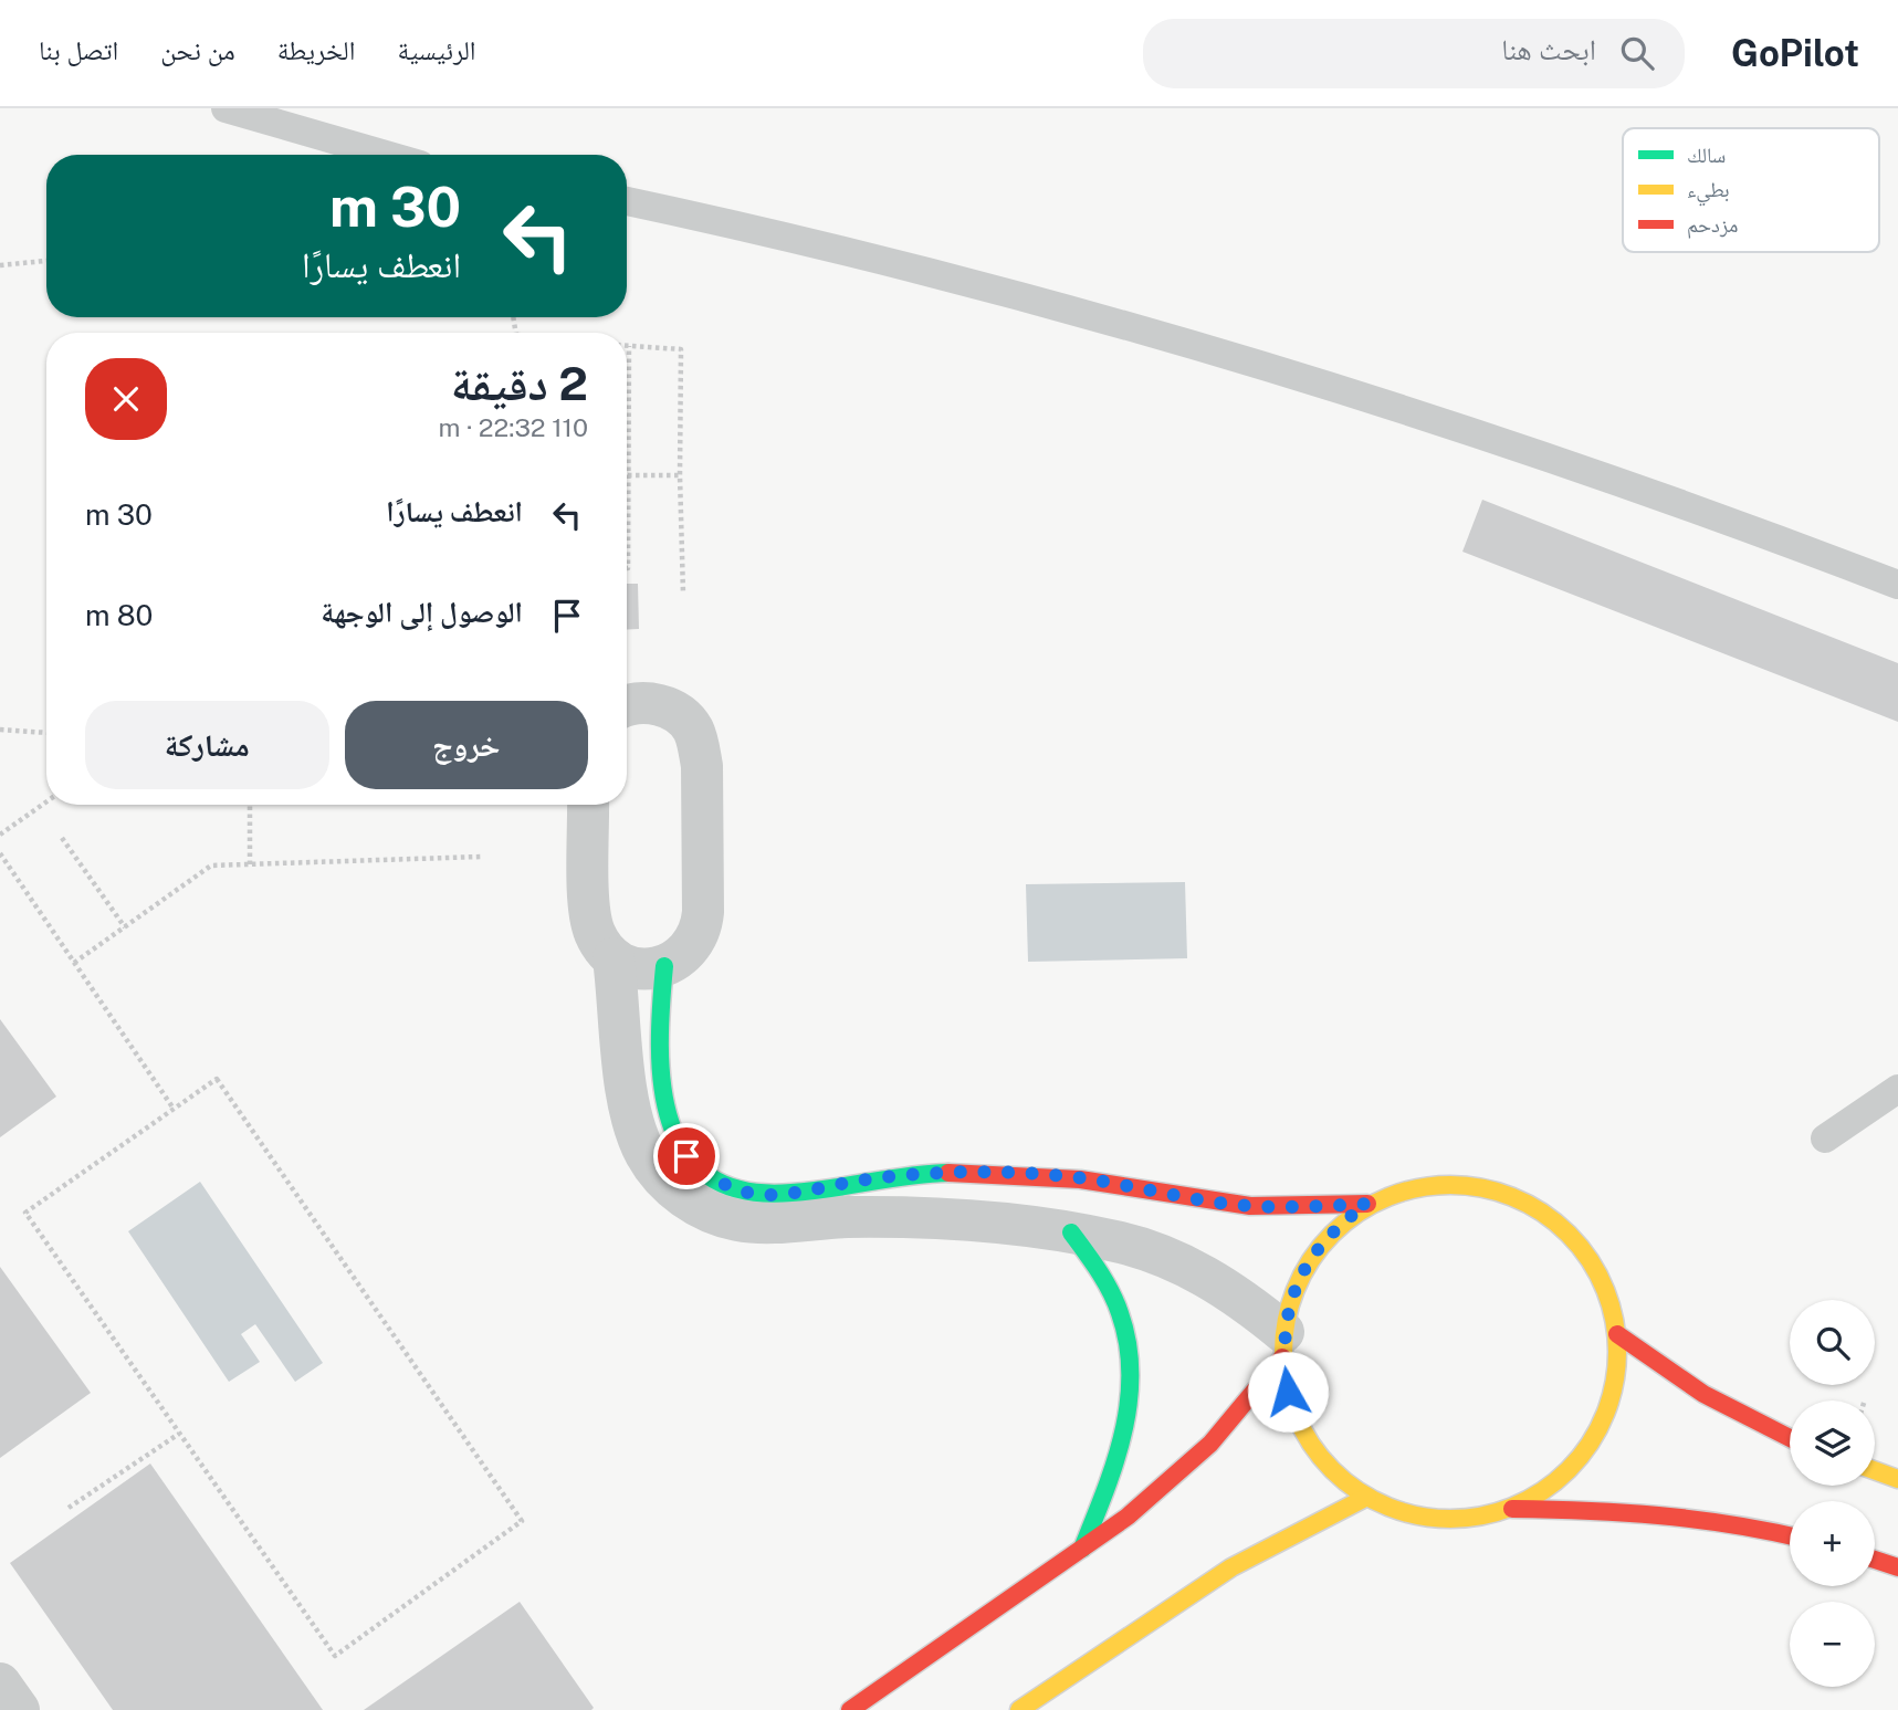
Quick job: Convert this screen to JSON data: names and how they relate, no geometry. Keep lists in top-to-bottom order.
{
  "legend": ["سالك", "بطيء", "مزدحم"],
  "page": {
    "header": "GoPilot",
    "search": "ابحث هنا",
    "nav": [
      "الرئيسية",
      "الخريطة",
      "من نحن",
      "اتصل بنا"
    ],
    "turn": ["30 m", "انعطف يسارًا"],
    "heading": ["2 دقيقة", "110 m · 22:32"],
    "list": [
      {
        "name": "انعطف يسارًا",
        "value": "30 m"
      },
      {
        "name": "الوصول إلى الوجهة",
        "value": "80 m"
      }
    ],
    "buttons": ["خروج", "مشاركة"],
    "map_buttons": ["+", "−"]
  }
}
